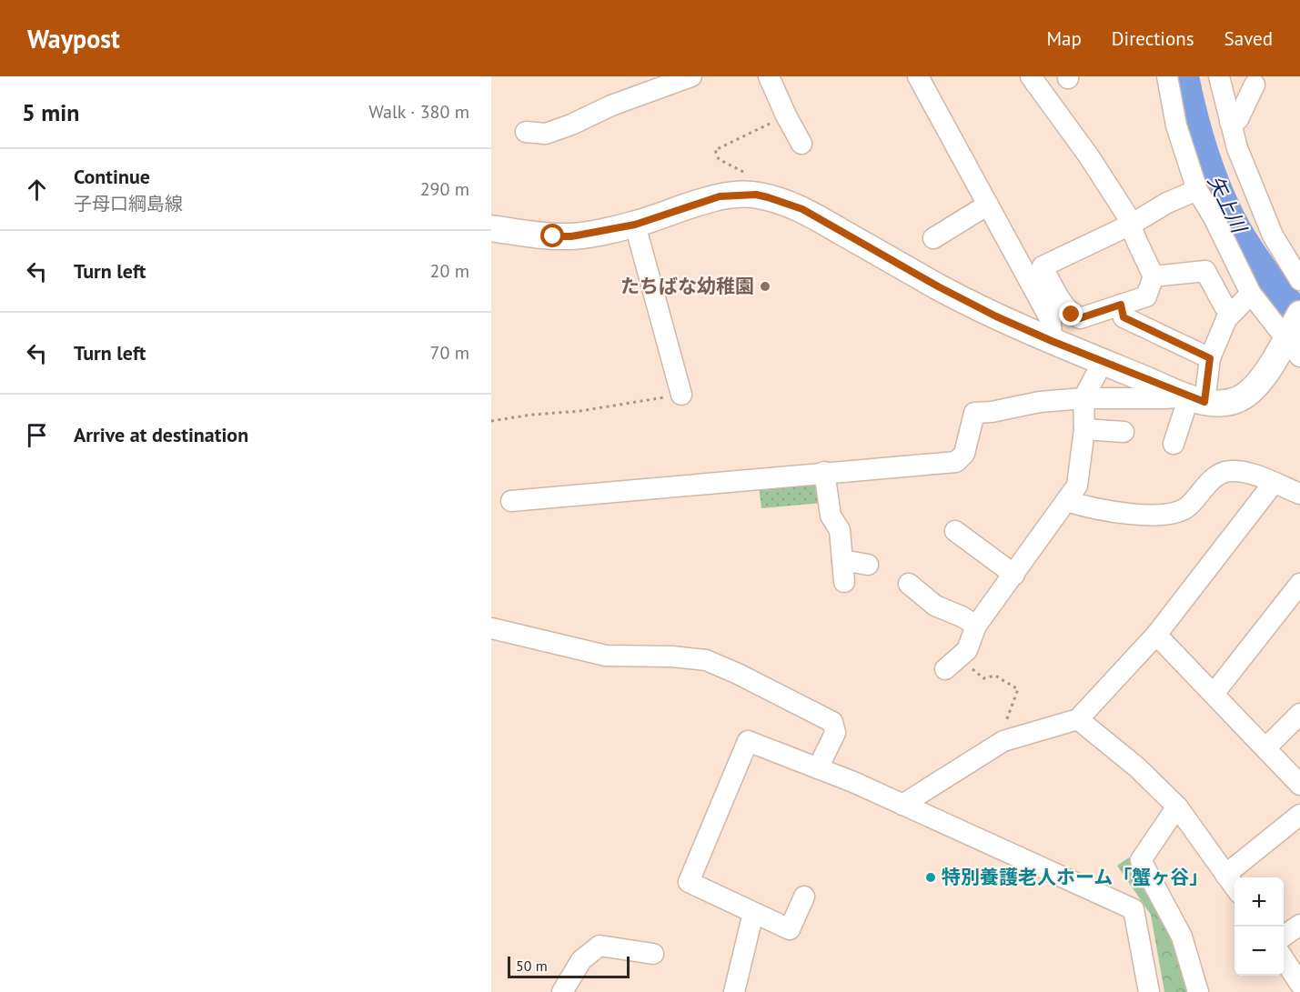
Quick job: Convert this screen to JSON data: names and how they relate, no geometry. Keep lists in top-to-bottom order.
{
  "water": ["矢上川"],
  "places": ["たちばな幼稚園", "特別養護老人ホーム「蟹ヶ谷」"],
  "scale_bar": "50 m",
  "page": {
    "header": "Waypost",
    "nav": ["Map", "Directions", "Saved"],
    "heading": ["5 min", "Walk · 380 m"],
    "list": [
      ["Continue", "子母口綱島線", "290 m"],
      ["Turn left", "20 m"],
      ["Turn left", "70 m"],
      "Arrive at destination"
    ],
    "map_buttons": ["+", "−"],
    "scale": "50 m"
  }
}
